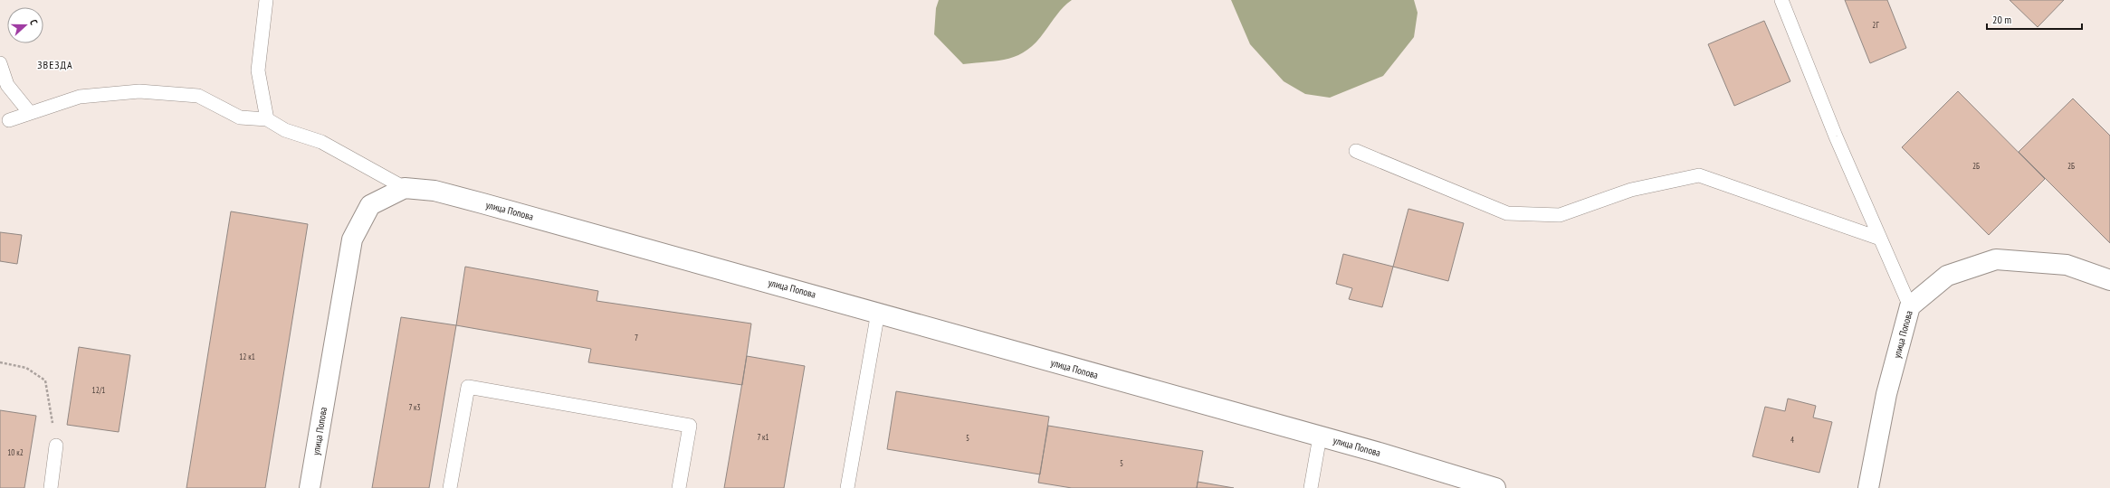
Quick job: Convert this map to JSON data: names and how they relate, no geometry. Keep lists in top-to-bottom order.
{
  "streets": {
    "street": ["улица Попова"]
  },
  "districts": ["ЗВЕЗДА"],
  "house_numbers": [
    "2Г",
    "2Б",
    "2Б",
    "7",
    "12 к1",
    "12/1",
    "7 к3",
    "7 к1",
    "5",
    "4",
    "10 к2",
    "5"
  ],
  "scale_bar": "20 m",
  "north": "right"
}
